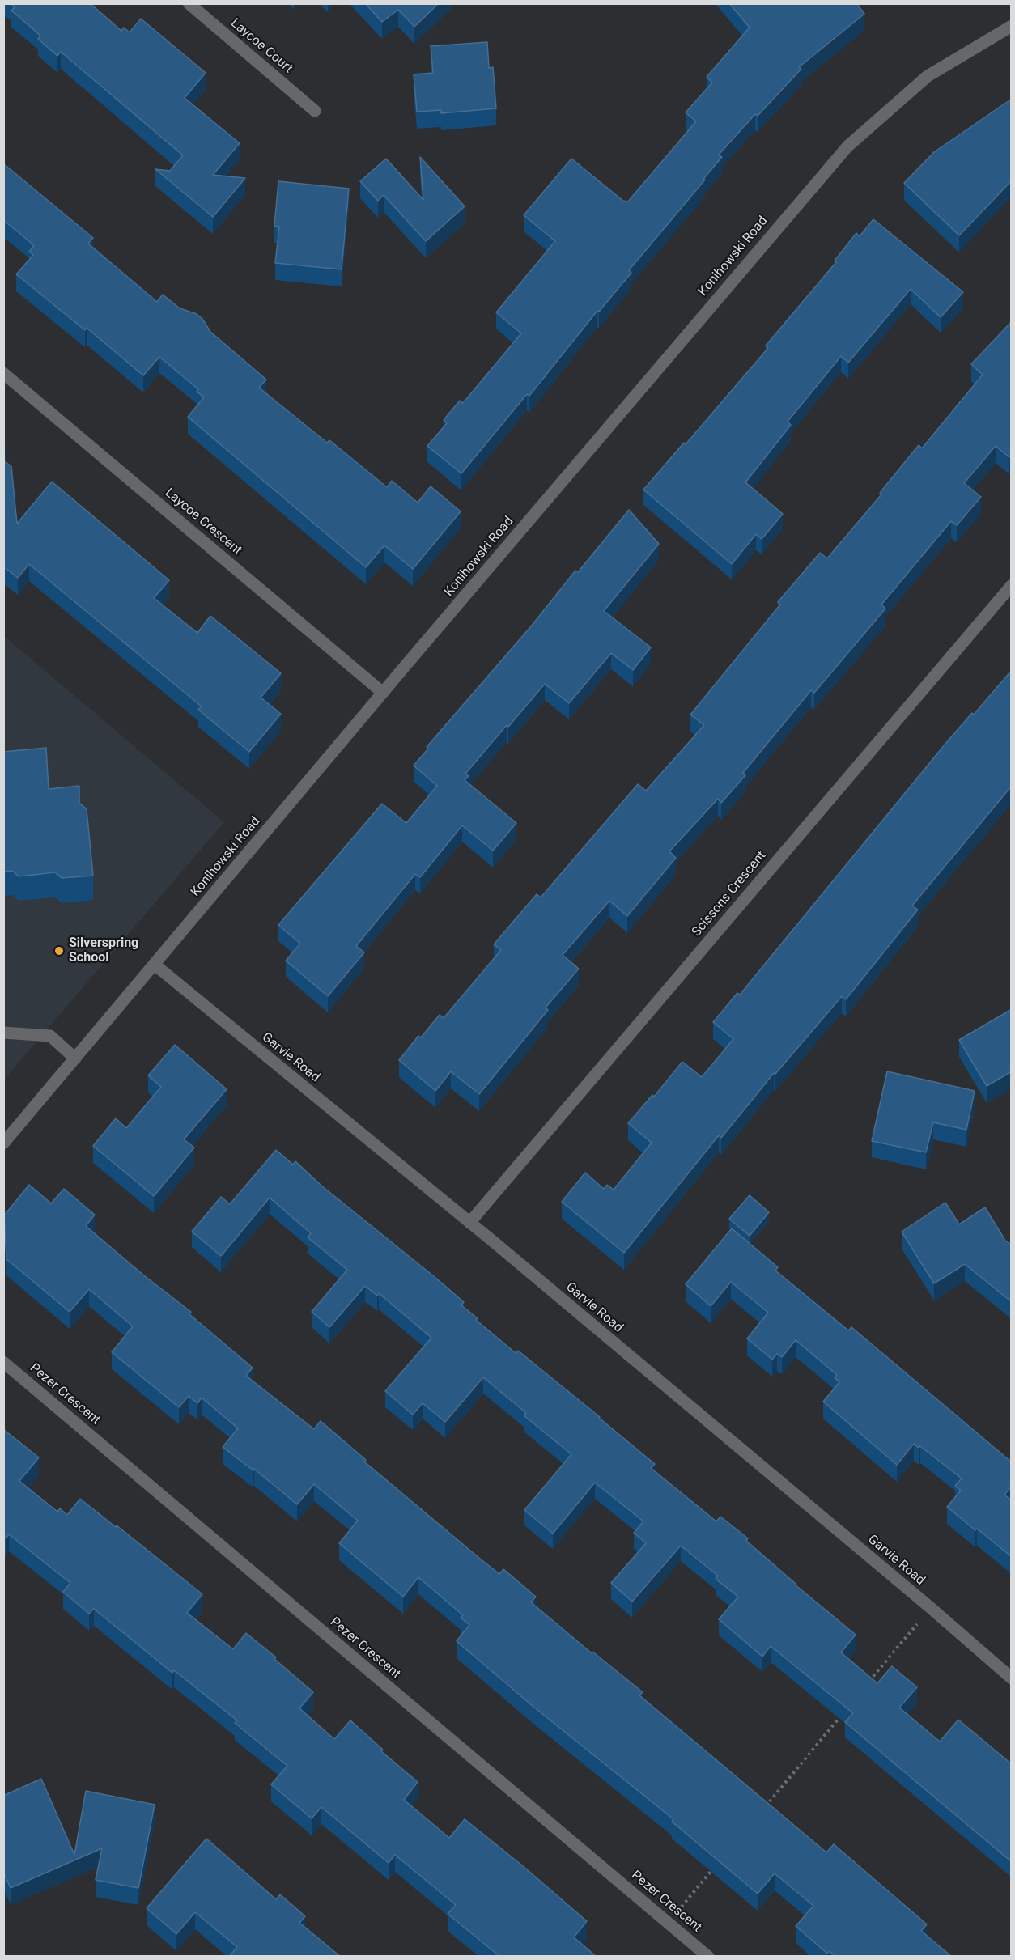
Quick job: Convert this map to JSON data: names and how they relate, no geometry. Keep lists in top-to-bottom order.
{
  "streets": {
    "street": [
      "Laycoe Court",
      "Konihowski Road",
      "Laycoe Crescent",
      "Scissons Crescent",
      "Garvie Road",
      "Pezer Crescent"
    ]
  },
  "crossings": [
    ["Konihowski Road", "Laycoe Crescent"],
    ["Konihowski Road", "Garvie Road"],
    ["Scissons Crescent", "Garvie Road"]
  ],
  "places": ["Silverspring School"]
}
